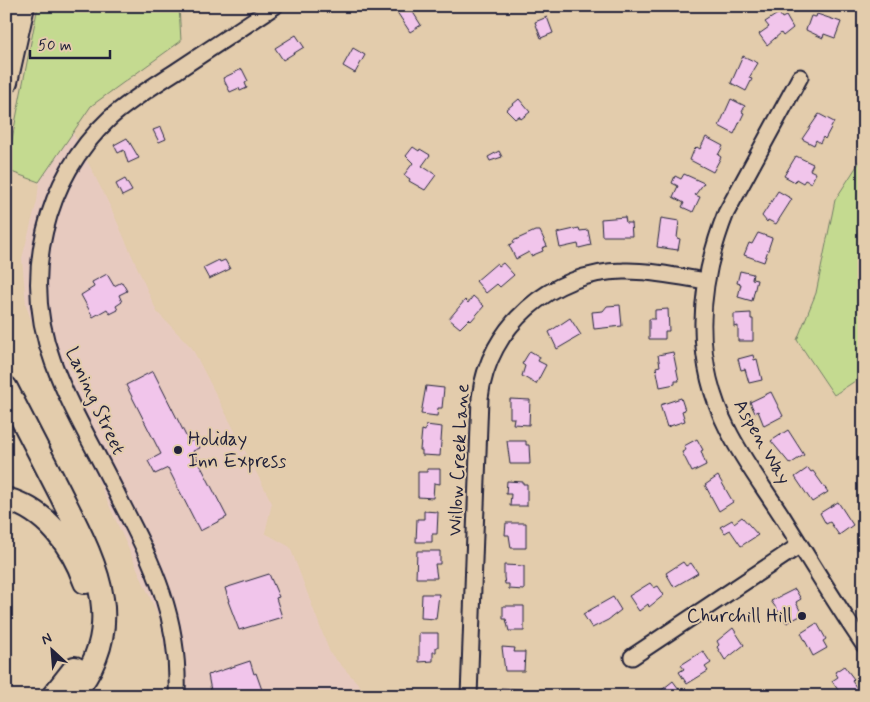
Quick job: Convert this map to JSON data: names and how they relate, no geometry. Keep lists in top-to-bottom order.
{
  "streets": {
    "street": ["Laning Street", "Aspen Way", "Willow Creek Lane"]
  },
  "crossings": [
    ["Aspen Way", "Willow Creek Lane"]
  ],
  "places": ["Holiday Inn Express", "Churchill Hill"],
  "scale_bar": "50 m",
  "north": "top left"
}
